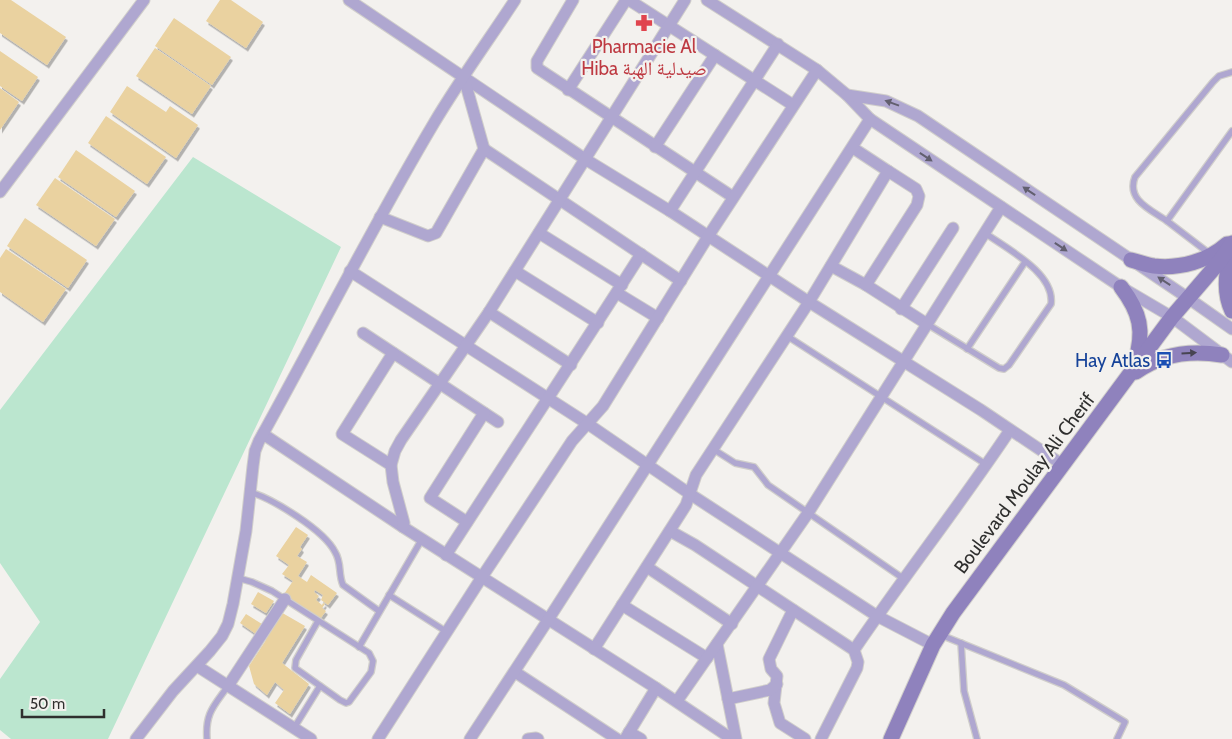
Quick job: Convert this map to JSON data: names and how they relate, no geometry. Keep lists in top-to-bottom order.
{
  "streets": {
    "main road": ["Boulevard Moulay Ali Cherif"]
  },
  "places": {
    "pharmacy": ["Pharmacie Al Hiba صيدلية الهبة"],
    "bus stop": ["Hay Atlas"]
  },
  "scale_bar": "50 m"
}
